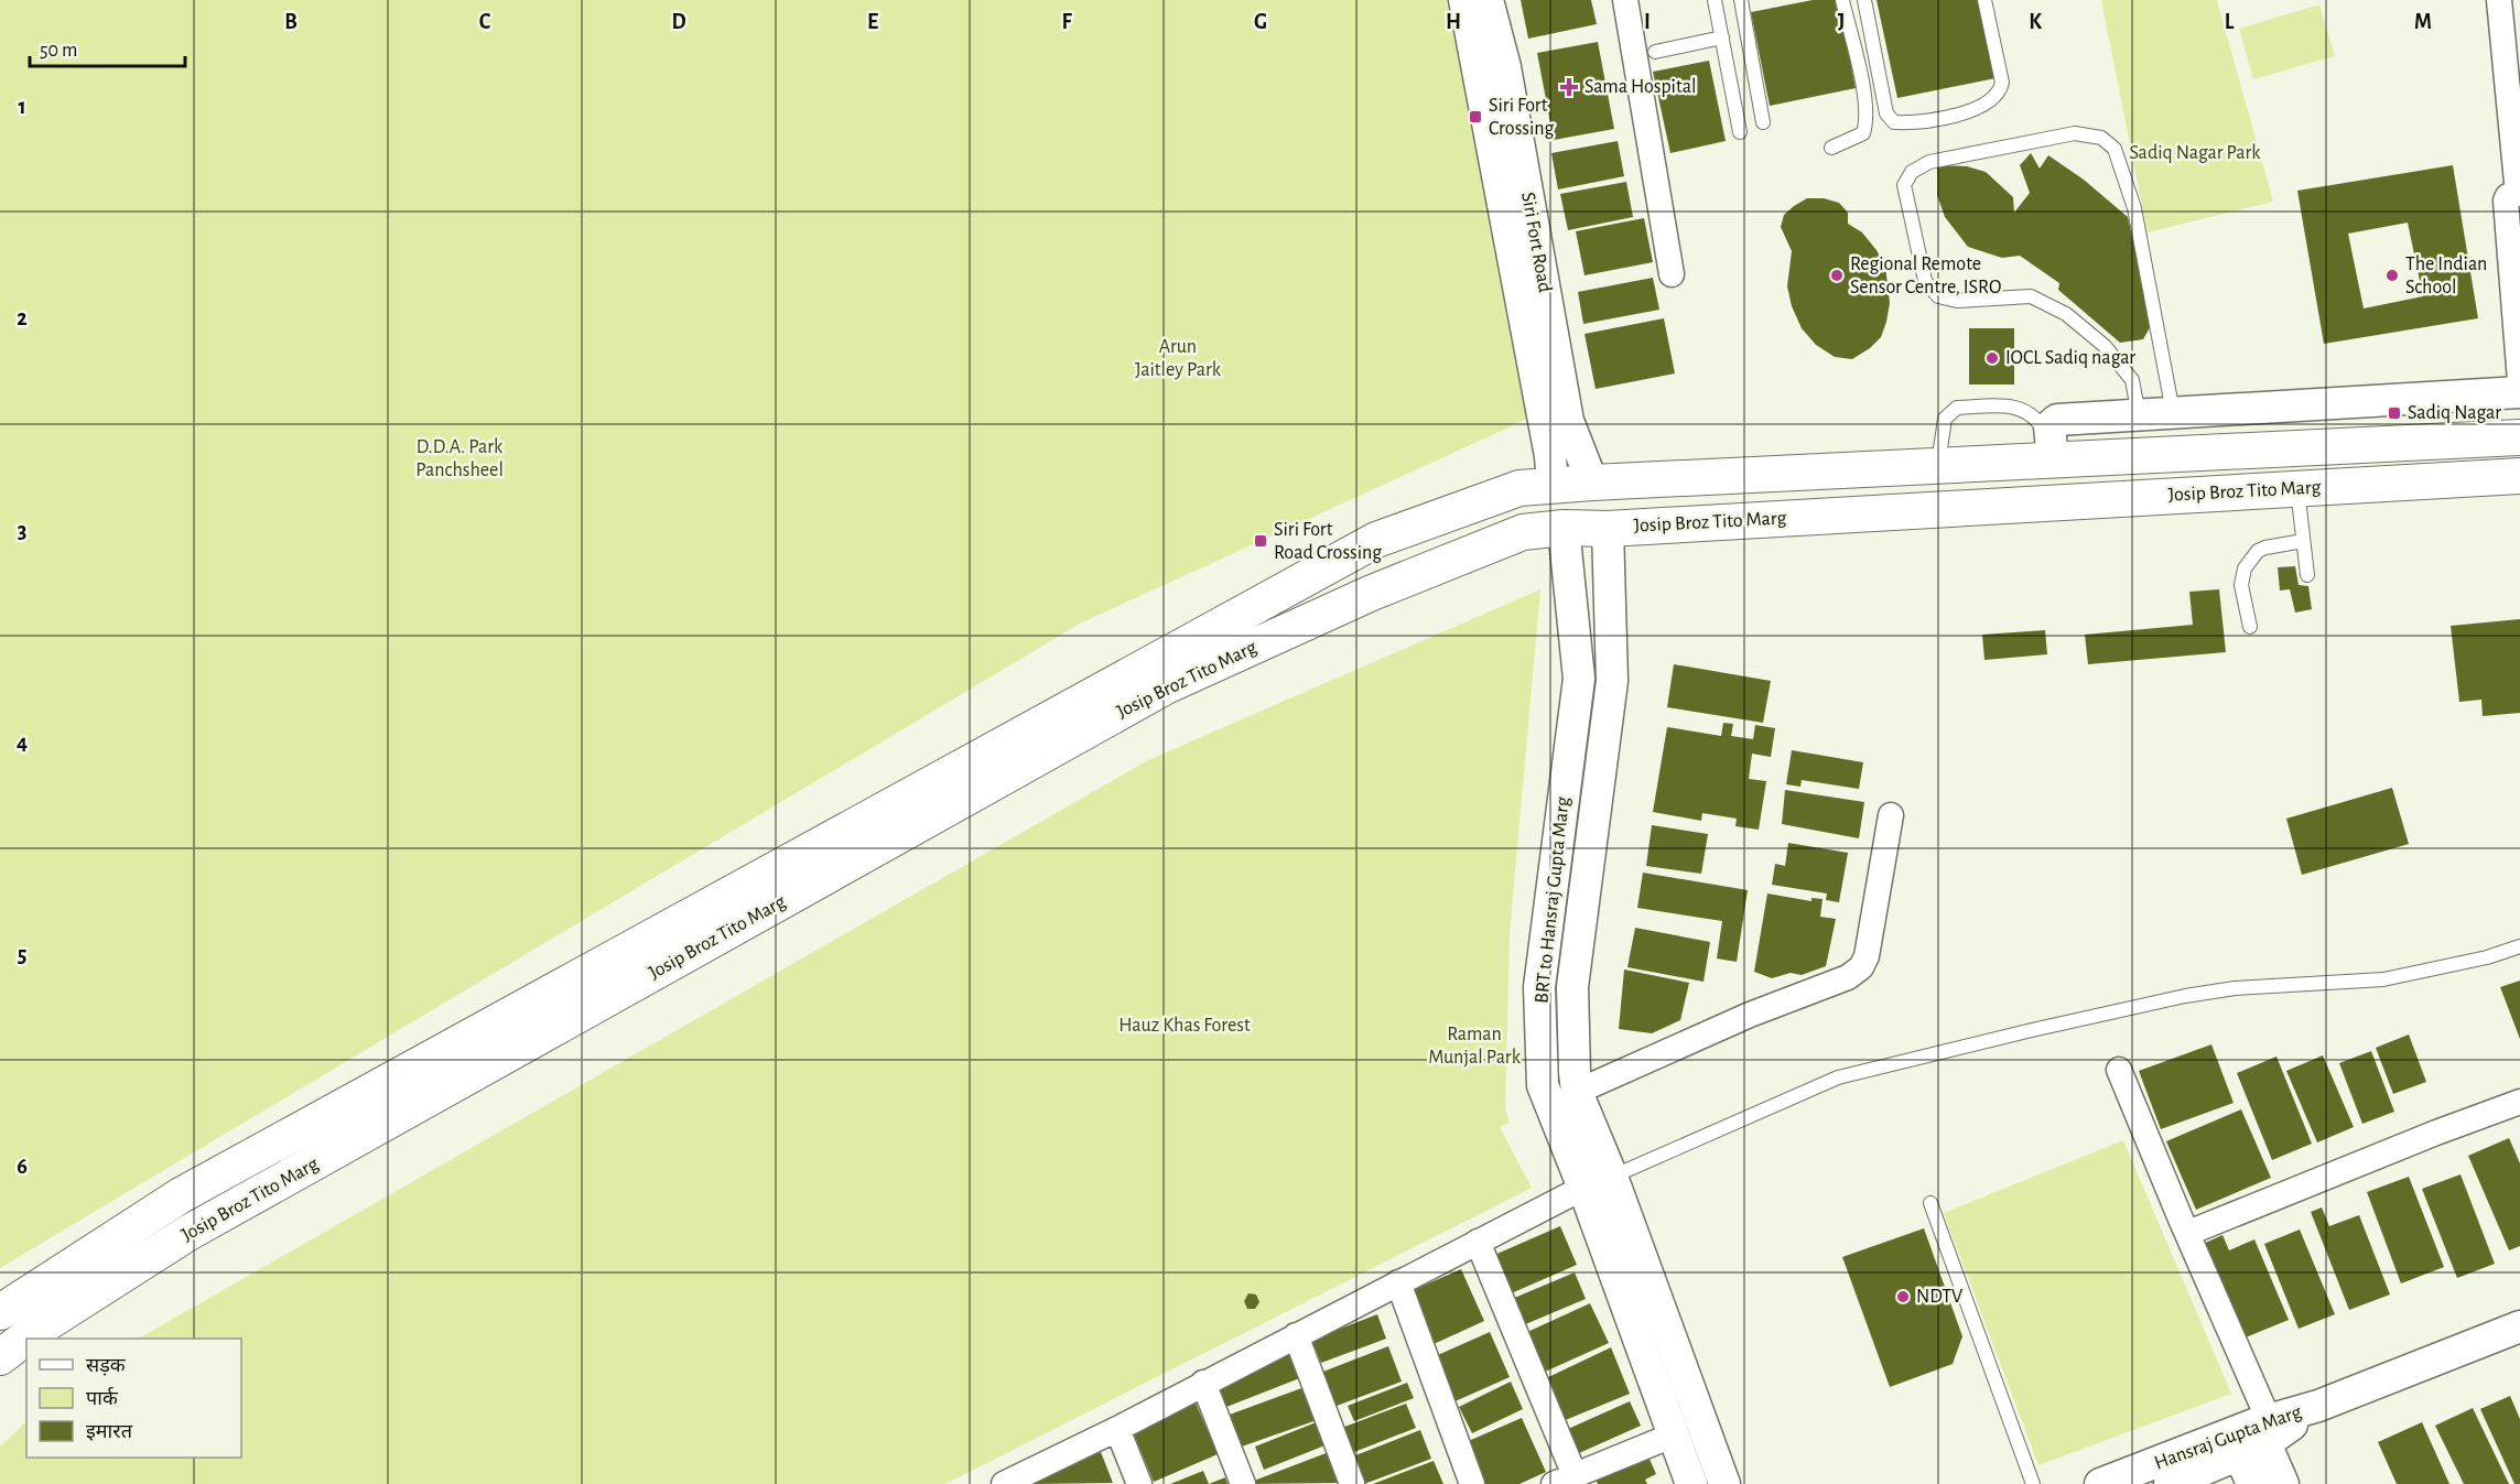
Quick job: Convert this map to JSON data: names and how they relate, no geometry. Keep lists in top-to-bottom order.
{
  "streets": {
    "main road": ["Josip Broz Tito Marg"],
    "street": ["Siri Fort Road", "BRT to Hansraj Gupta Marg", "Hansraj Gupta Marg"]
  },
  "crossings": [
    ["Siri Fort Road", "Josip Broz Tito Marg"],
    ["Josip Broz Tito Marg", "BRT to Hansraj Gupta Marg"]
  ],
  "parks": [
    "Sadiq Nagar Park",
    "Arun Jaitley Park",
    "D.D.A. Park Panchsheel",
    "Hauz Khas Forest",
    "Raman Munjal Park"
  ],
  "places": {
    "health": ["Sama Hospital"],
    "transit": ["Siri Fort Crossing", "Sadiq Nagar", "Siri Fort Road Crossing"],
    "other": [
      "Regional Remote Sensor Centre, ISRO",
      "The Indian School",
      "IOCL Sadiq nagar",
      "NDTV"
    ]
  },
  "legend": ["सड़क", "पार्क", "इमारत"],
  "scale_bar": "50 m",
  "grid": {
    "columns": [
      "B",
      "C",
      "D",
      "E",
      "F",
      "G",
      "H",
      "I",
      "J",
      "K",
      "L",
      "M"
    ],
    "rows": [
      "1",
      "2",
      "3",
      "4",
      "5",
      "6"
    ]
  }
}
